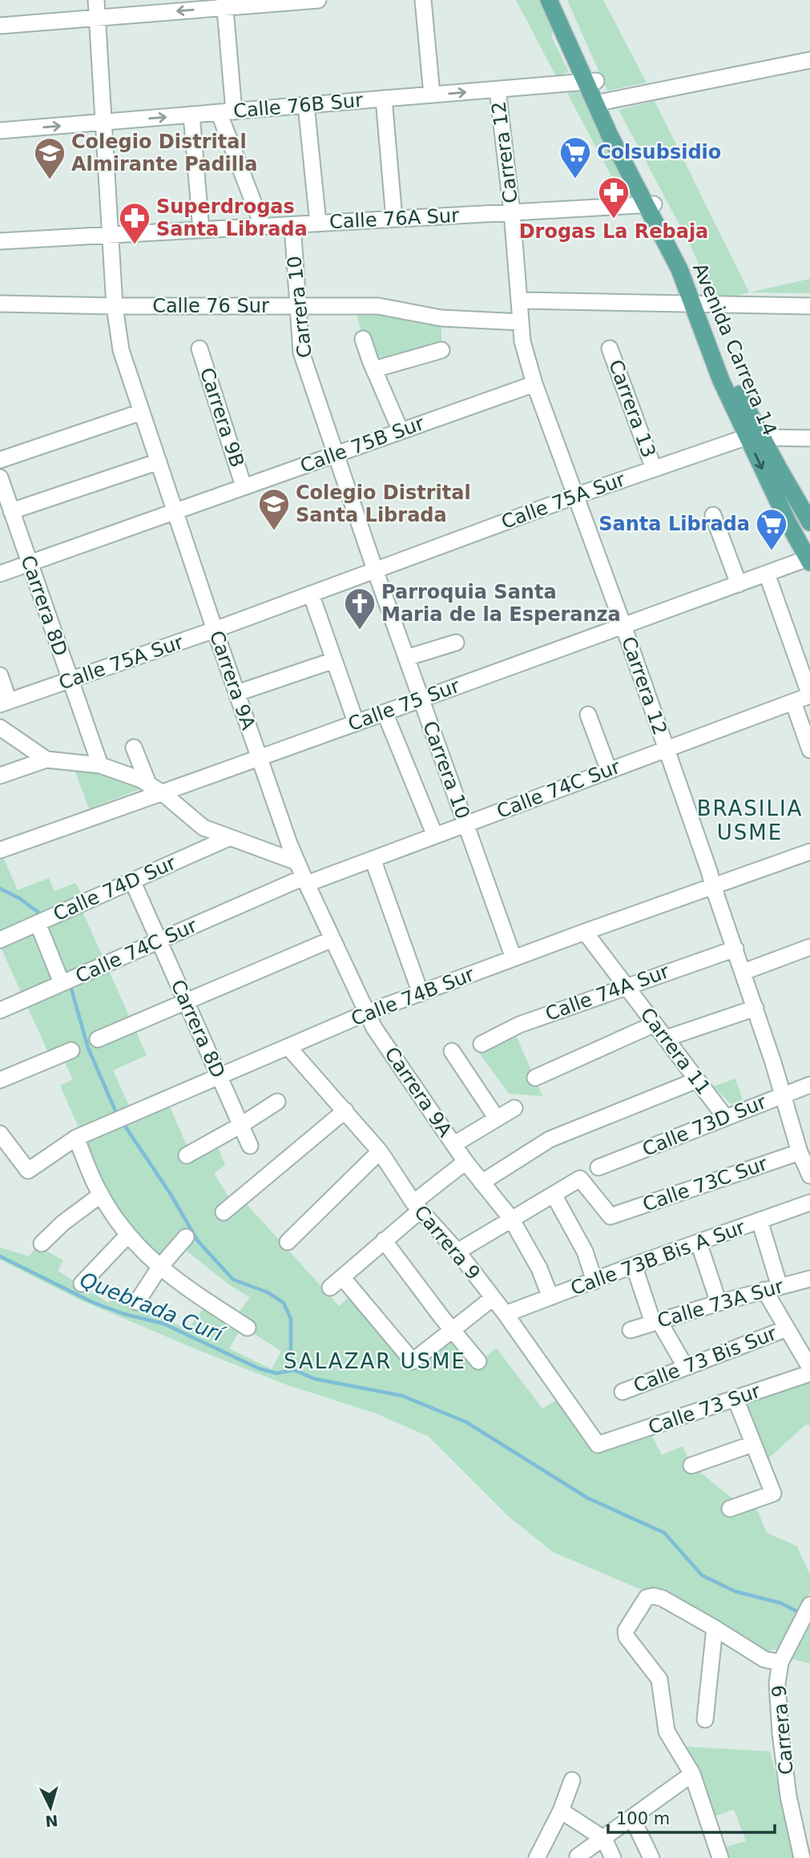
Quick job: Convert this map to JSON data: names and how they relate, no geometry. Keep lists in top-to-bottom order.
{
  "streets": {
    "main road": ["Avenida Carrera 14"],
    "street": [
      "Calle 76B Sur",
      "Carrera 12",
      "Calle 76A Sur",
      "Calle 76 Sur",
      "Carrera 10",
      "Carrera 13",
      "Carrera 9B",
      "Calle 75B Sur",
      "Calle 75A Sur",
      "Carrera 8D",
      "Carrera 9A",
      "Calle 75 Sur",
      "Calle 74C Sur",
      "Calle 74D Sur",
      "Calle 74A Sur",
      "Calle 74B Sur",
      "Carrera 11",
      "Calle 73D Sur",
      "Calle 73C Sur",
      "Carrera 9",
      "Calle 73B Bis A Sur",
      "Calle 73A Sur",
      "Calle 73 Bis Sur",
      "Calle 73 Sur"
    ]
  },
  "crossings": [
    ["Calle 76B Sur", "Carrera 12"],
    ["Calle 76B Sur", "Avenida Carrera 14"],
    ["Calle 76B Sur", "Carrera 9A"],
    ["Carrera 12", "Calle 76A Sur"],
    ["Carrera 12", "Calle 76 Sur"],
    ["Carrera 12", "Calle 75B Sur"],
    ["Carrera 12", "Calle 75A Sur"],
    ["Carrera 12", "Calle 75 Sur"],
    ["Carrera 12", "Calle 74C Sur"],
    ["Carrera 12", "Calle 74A Sur"],
    ["Carrera 12", "Calle 74B Sur"],
    ["Carrera 12", "Calle 73D Sur"],
    ["Carrera 12", "Calle 73C Sur"],
    ["Calle 76A Sur", "Carrera 10"],
    ["Calle 76A Sur", "Avenida Carrera 14"],
    ["Calle 76A Sur", "Carrera 9A"],
    ["Calle 76 Sur", "Carrera 10"],
    ["Calle 76 Sur", "Carrera 9A"],
    ["Carrera 10", "Calle 75B Sur"],
    ["Carrera 10", "Calle 75A Sur"],
    ["Carrera 10", "Calle 75 Sur"],
    ["Carrera 10", "Calle 74C Sur"],
    ["Carrera 10", "Calle 74B Sur"],
    ["Avenida Carrera 14", "Calle 75A Sur"],
    ["Avenida Carrera 14", "Calle 75 Sur"],
    ["Carrera 13", "Calle 75A Sur"],
    ["Carrera 9B", "Calle 75B Sur"],
    ["Calle 75B Sur", "Carrera 8D"],
    ["Calle 75B Sur", "Carrera 9A"],
    ["Calle 75A Sur", "Carrera 8D"],
    ["Calle 75A Sur", "Carrera 9A"],
    ["Carrera 8D", "Calle 74C Sur"],
    ["Carrera 8D", "Calle 74D Sur"],
    ["Carrera 8D", "Calle 74B Sur"],
    ["Carrera 9A", "Calle 75 Sur"],
    ["Carrera 9A", "Calle 74C Sur"],
    ["Carrera 9A", "Calle 74B Sur"],
    ["Carrera 9A", "Calle 73B Bis A Sur"],
    ["Calle 74A Sur", "Carrera 11"],
    ["Calle 74B Sur", "Carrera 11"],
    ["Calle 74B Sur", "Carrera 9"],
    ["Carrera 11", "Calle 73D Sur"],
    ["Carrera 9", "Calle 73B Bis A Sur"],
    ["Carrera 9", "Calle 73 Sur"]
  ],
  "districts": ["BRASILIA USME", "SALAZAR USME"],
  "water": ["Quebrada Curí"],
  "places": {
    "supermarket": ["Colsubsidio", "Santa Librada"],
    "school or university": ["Colegio Distrital Almirante Padilla", "Colegio Distrital Santa Librada"],
    "pharmacy": ["Drogas La Rebaja", "Superdrogas Santa Librada"],
    "church": ["Parroquia Santa Maria de la Esperanza"]
  },
  "scale_bar": "100 m",
  "north": "bottom"
}
